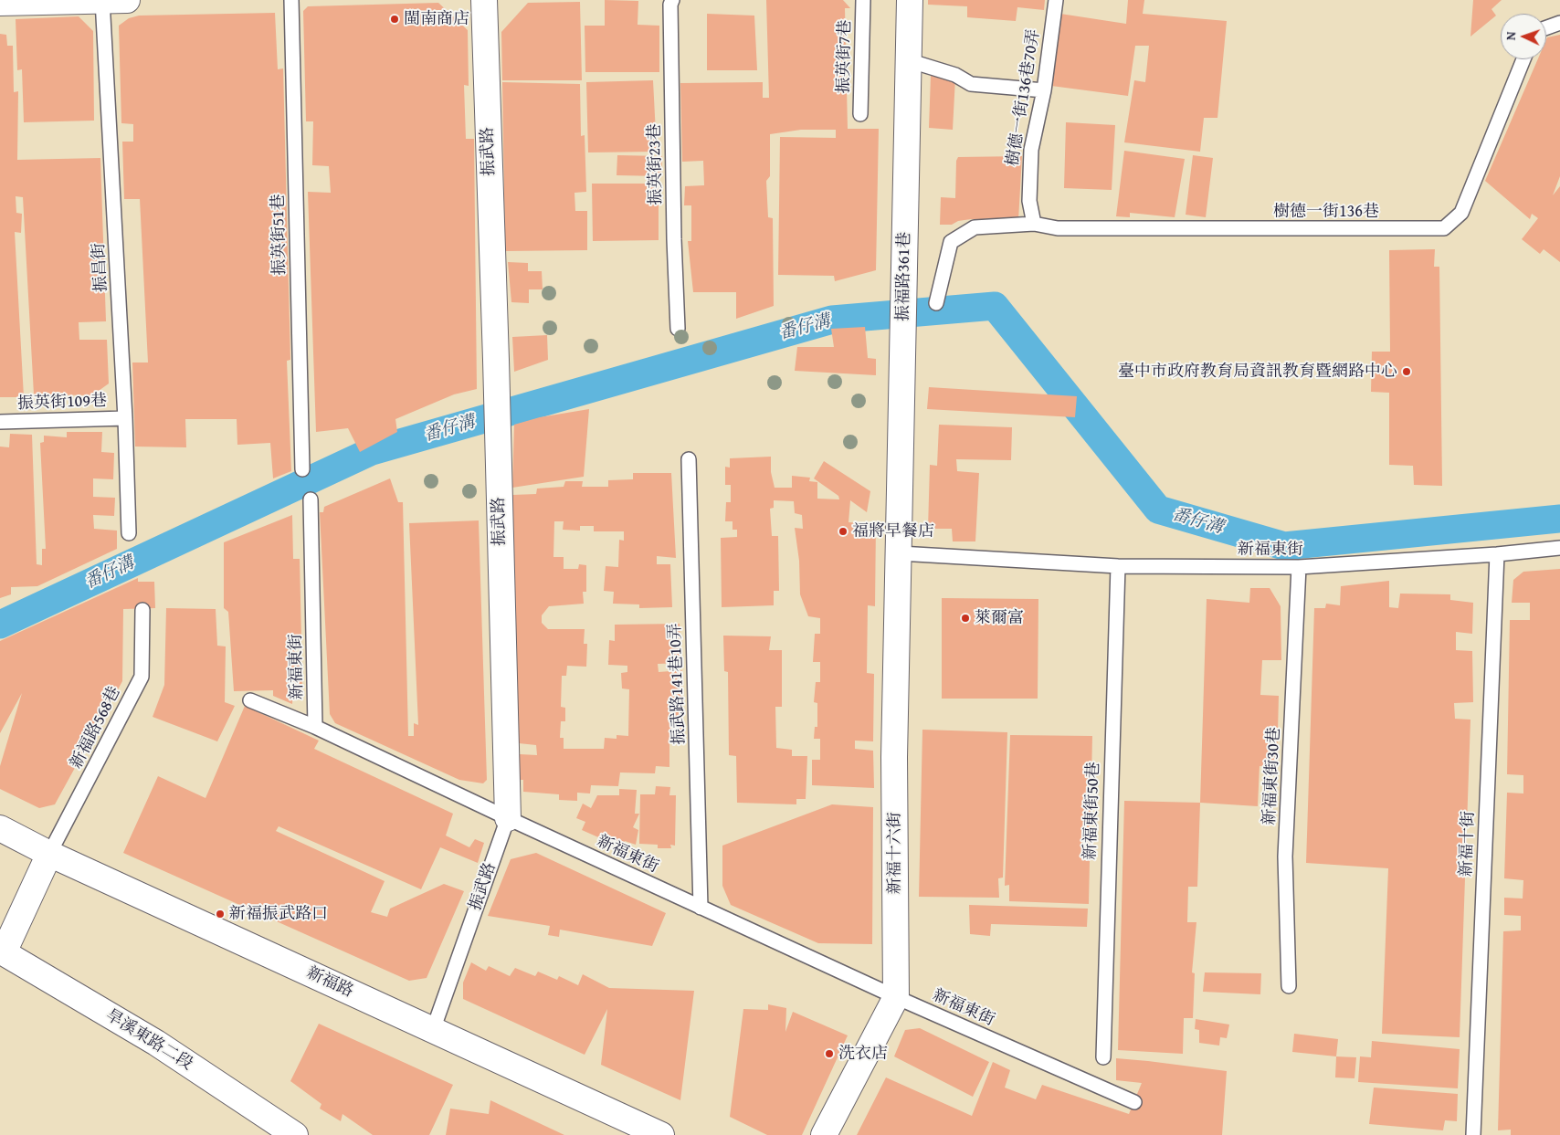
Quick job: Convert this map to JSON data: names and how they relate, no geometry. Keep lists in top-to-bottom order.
{
  "streets": {
    "street": [
      "振武路",
      "振福路361巷",
      "新福十六街",
      "新福路",
      "旱溪東路二段"
    ],
    "lane": [
      "振英街7巷",
      "樹德一街136巷70弄",
      "振英街23巷",
      "樹德一街136巷",
      "振英街51巷",
      "振昌街",
      "振英街109巷",
      "新福東街",
      "振武路141巷10弄",
      "新福路568巷",
      "新福東街30巷",
      "新福東街50巷",
      "新福十街"
    ]
  },
  "crossings": [
    ["樹德一街136巷70弄", "樹德一街136巷"],
    ["振武路", "新福東街"],
    ["振武路", "新福路"],
    ["振昌街", "振英街109巷"],
    ["振福路361巷", "新福東街"],
    ["振福路361巷", "新福十六街"],
    ["新福東街", "振武路141巷10弄"],
    ["新福東街", "新福東街30巷"],
    ["新福東街", "新福東街50巷"],
    ["新福東街", "新福十街"],
    ["新福東街", "新福十六街"],
    ["新福路568巷", "新福路"]
  ],
  "water": ["番仔溝"],
  "places": [
    "閩南商店",
    "臺中市政府教育局資訊教育暨網路中心",
    "福將早餐店",
    "萊爾富",
    "新福振武路口",
    "洗衣店"
  ],
  "north": "left"
}
